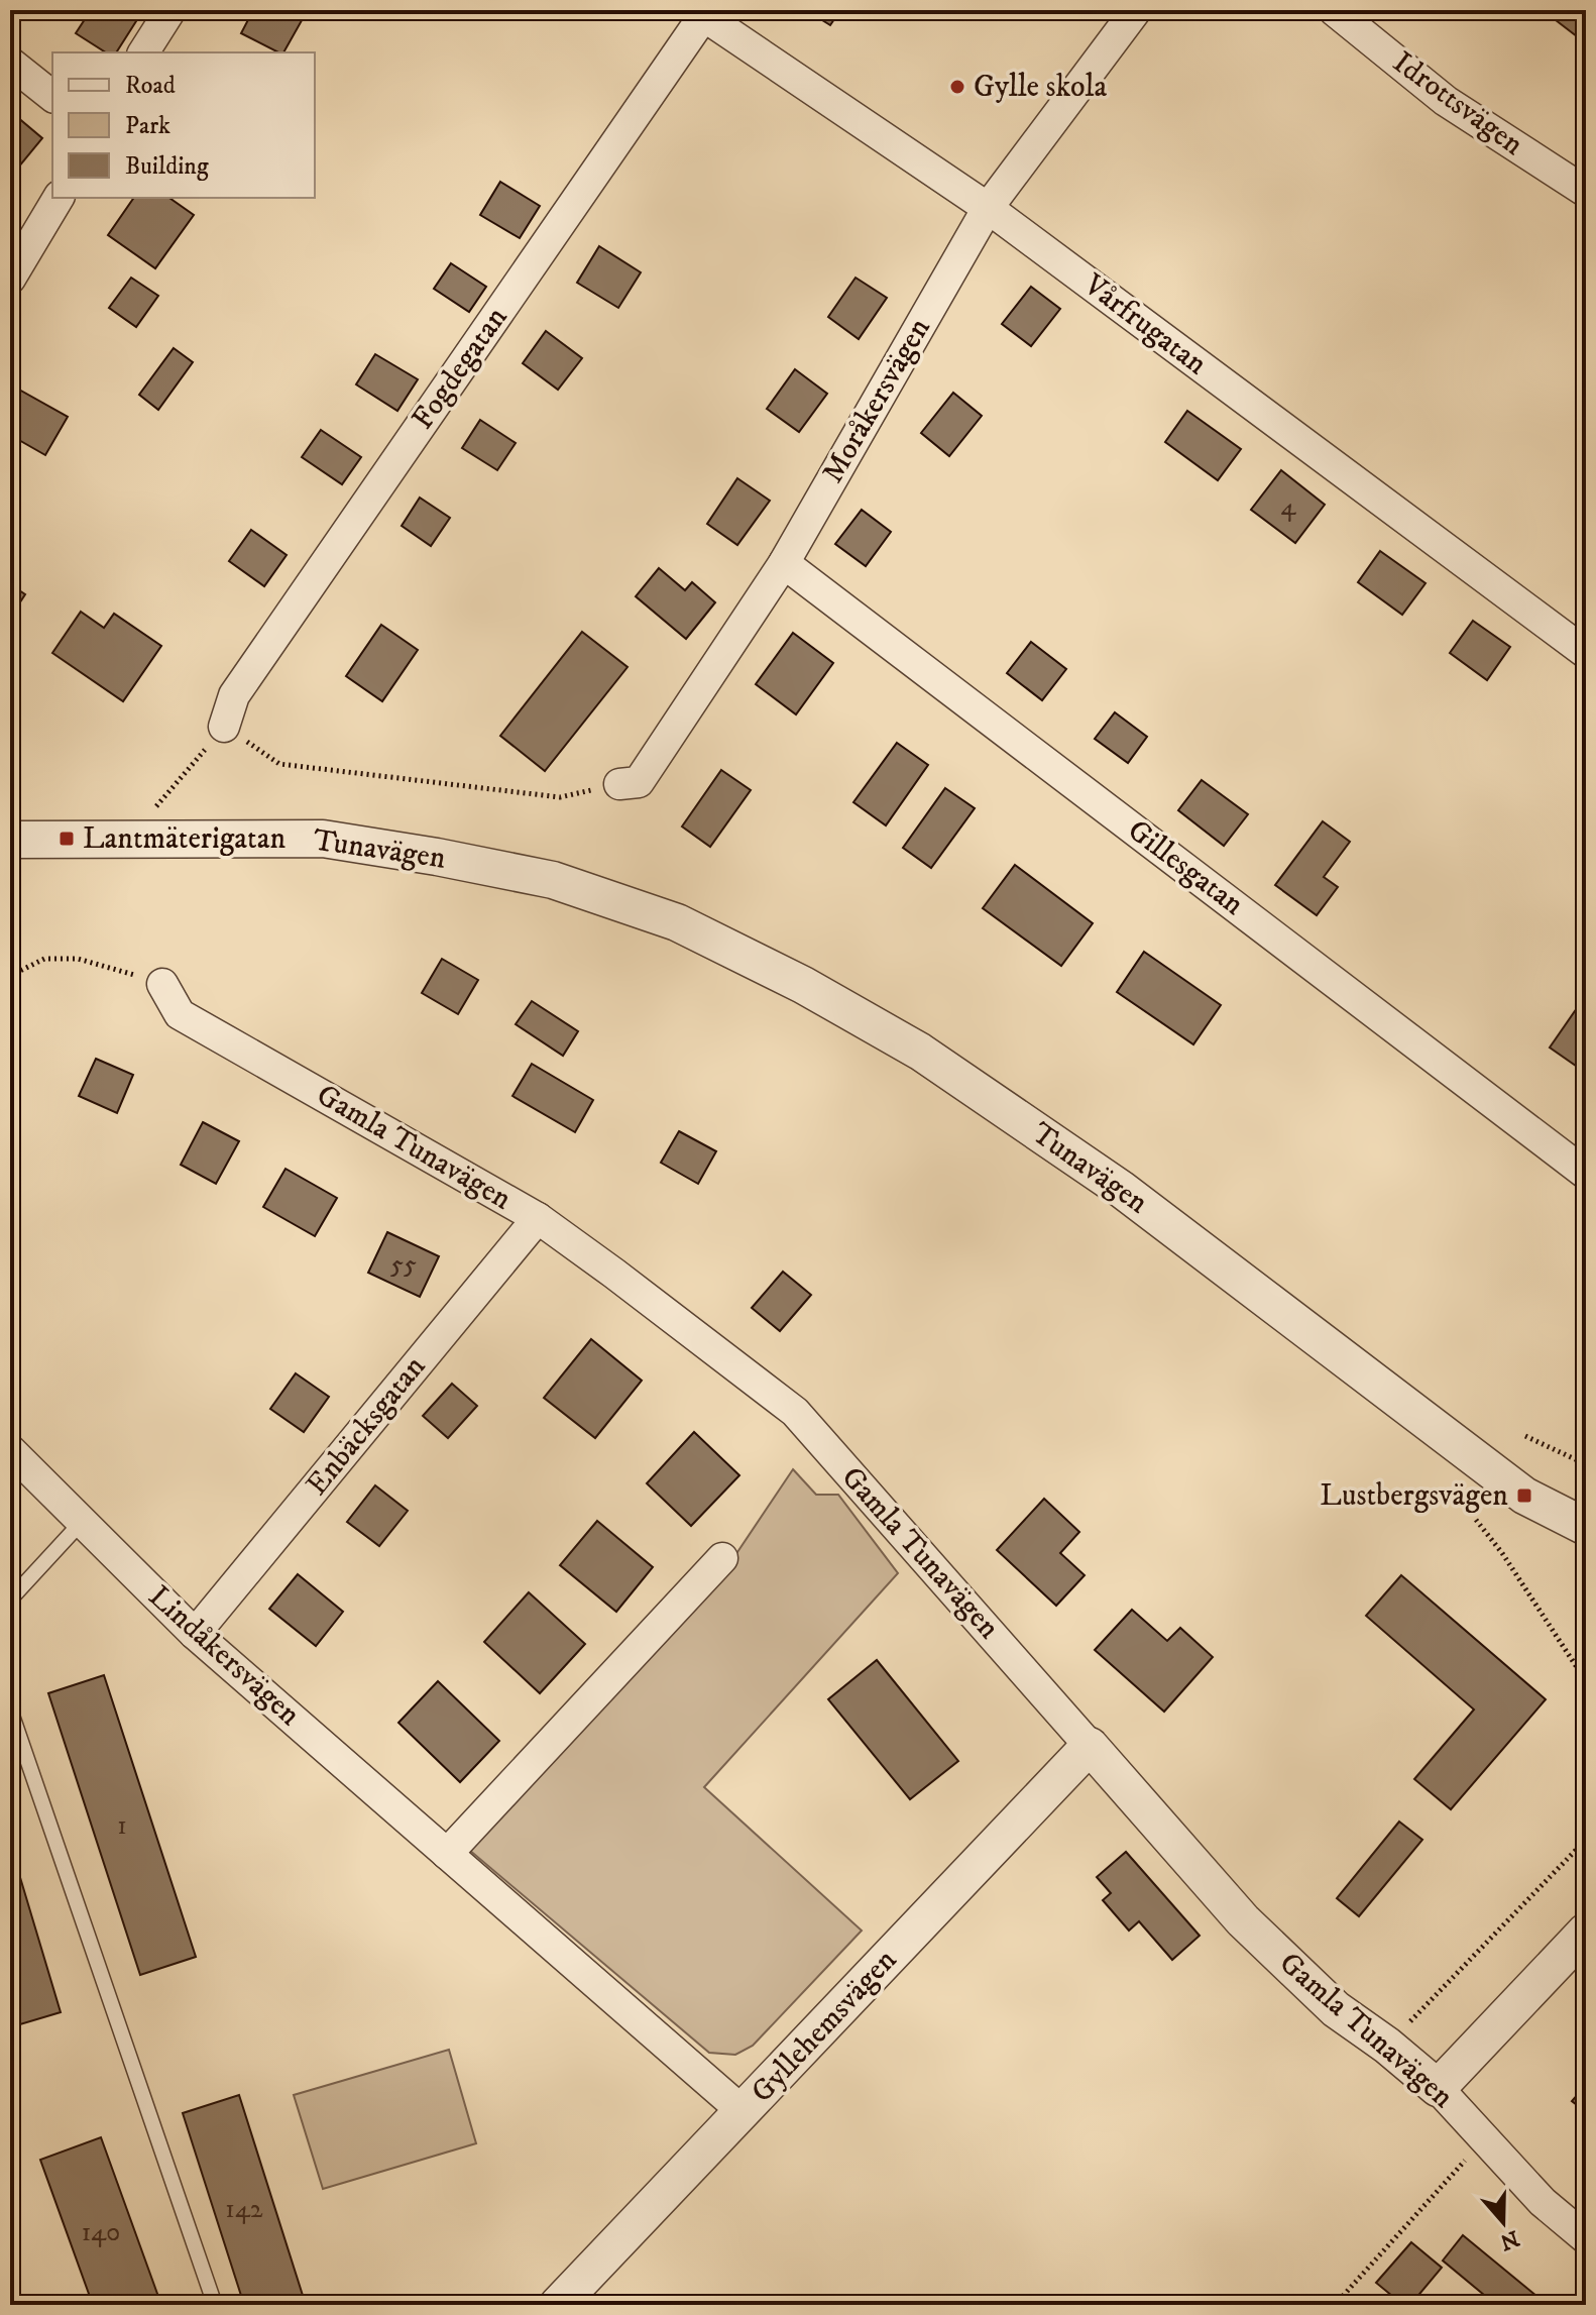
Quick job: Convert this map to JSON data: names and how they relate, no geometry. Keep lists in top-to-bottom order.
{
  "streets": {
    "street": [
      "Idrottsvägen",
      "Vårfrugatan",
      "Fogdegatan",
      "Moråkersvägen",
      "Tunavägen",
      "Gillesgatan",
      "Gamla Tunavägen",
      "Enbäcksgatan",
      "Lindåkersvägen",
      "Gyllehemsvägen"
    ]
  },
  "crossings": [
    ["Vårfrugatan", "Fogdegatan"],
    ["Vårfrugatan", "Moråkersvägen"],
    ["Moråkersvägen", "Gillesgatan"],
    ["Gamla Tunavägen", "Enbäcksgatan"],
    ["Gamla Tunavägen", "Gyllehemsvägen"],
    ["Enbäcksgatan", "Lindåkersvägen"],
    ["Lindåkersvägen", "Gyllehemsvägen"]
  ],
  "places": {
    "other": ["Gylle skola"],
    "transit": ["Lantmäterigatan", "Lustbergsvägen"]
  },
  "house_numbers": [
    "4",
    "55",
    "1",
    "142",
    "140"
  ],
  "legend": ["Road", "Park", "Building"],
  "north": "bottom"
}
